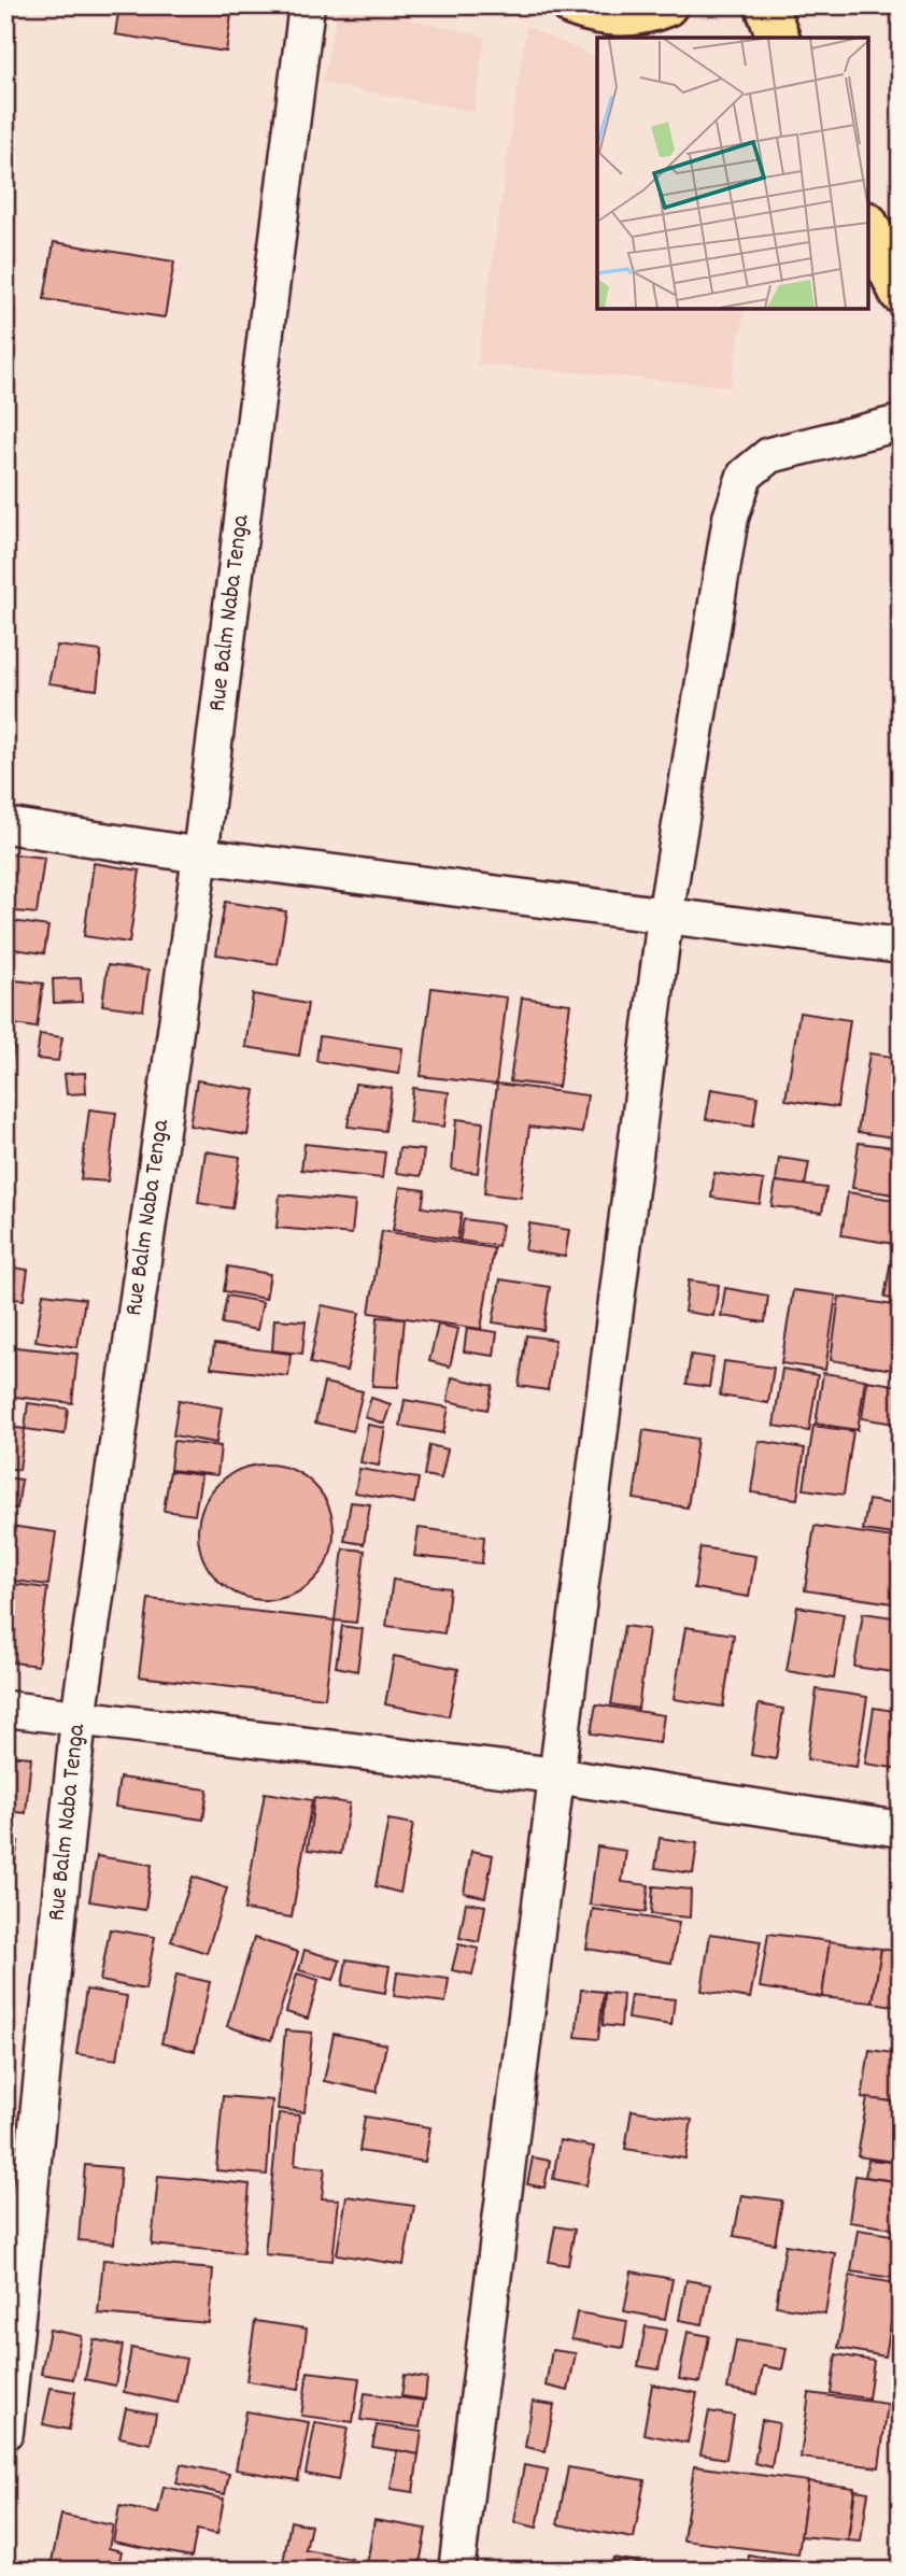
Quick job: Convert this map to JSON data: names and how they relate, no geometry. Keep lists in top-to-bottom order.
{
  "streets": {
    "street": ["Rue Balm Naba Tenga"]
  }
}
